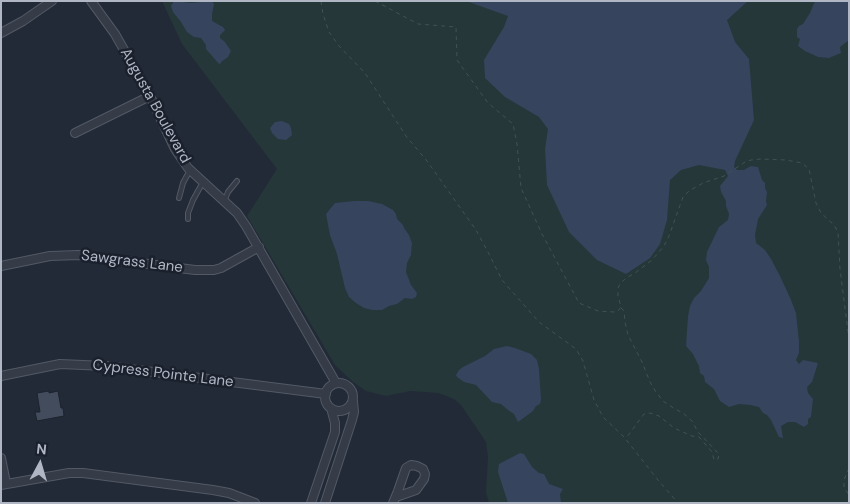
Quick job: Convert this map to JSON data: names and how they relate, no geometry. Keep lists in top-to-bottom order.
{
  "streets": {
    "street": ["Augusta Boulevard", "Sawgrass Lane", "Cypress Pointe Lane"]
  },
  "crossings": [
    ["Augusta Boulevard", "Sawgrass Lane"],
    ["Augusta Boulevard", "Cypress Pointe Lane"]
  ],
  "north": "top"
}
